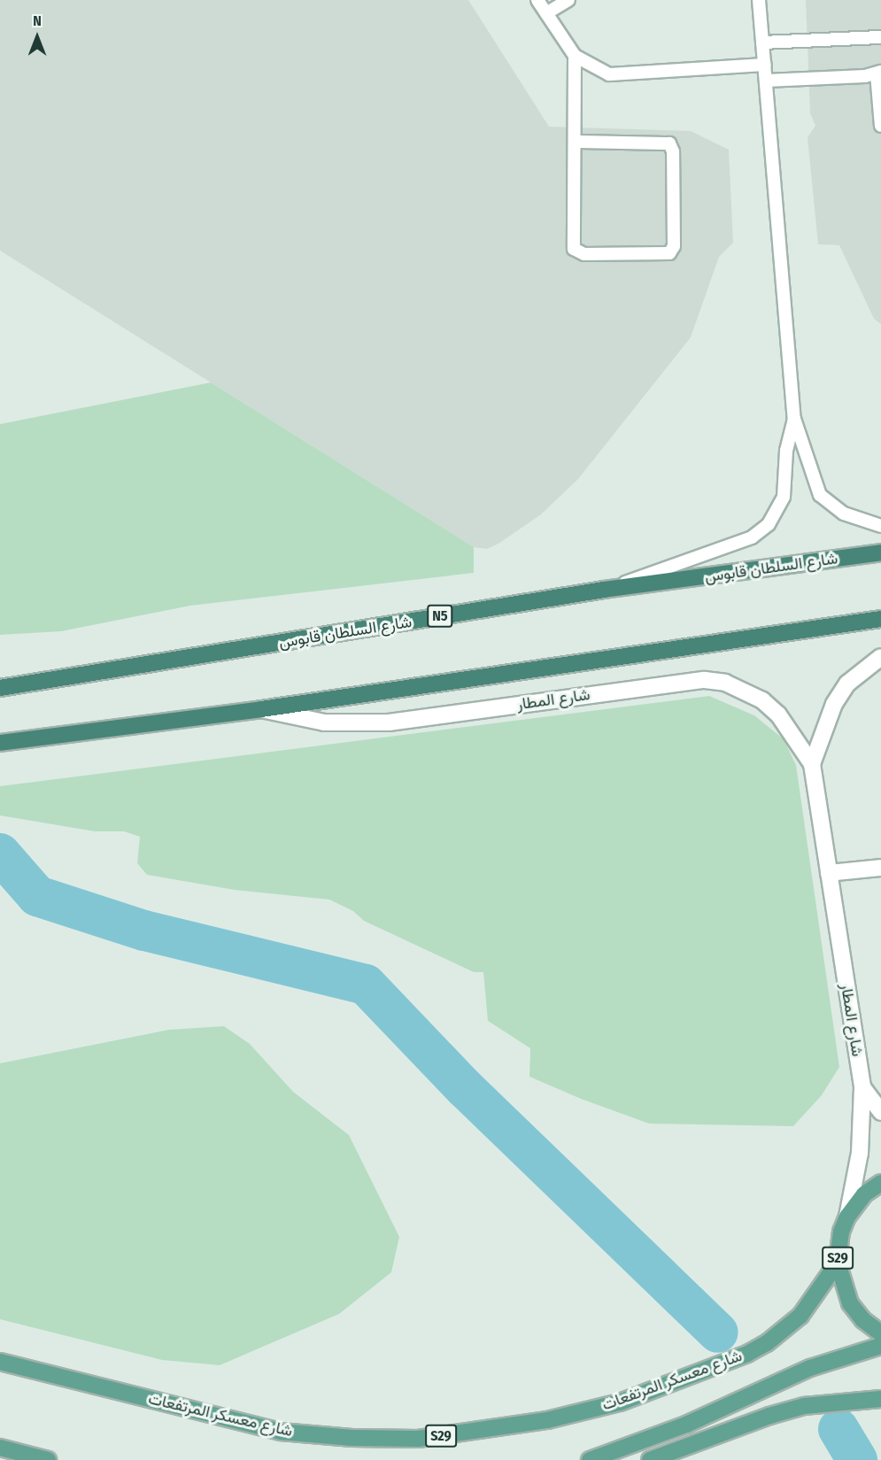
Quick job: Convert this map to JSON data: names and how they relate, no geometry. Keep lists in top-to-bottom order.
{
  "streets": {
    "highway": ["شارع السلطان قابوس", "N5"],
    "main road": ["شارع المطار", "S29", "شارع معسكر المرتفعات"]
  },
  "crossings": [
    ["شارع المطار", "S29"],
    ["S29", "شارع معسكر المرتفعات"]
  ],
  "north": "top"
}
